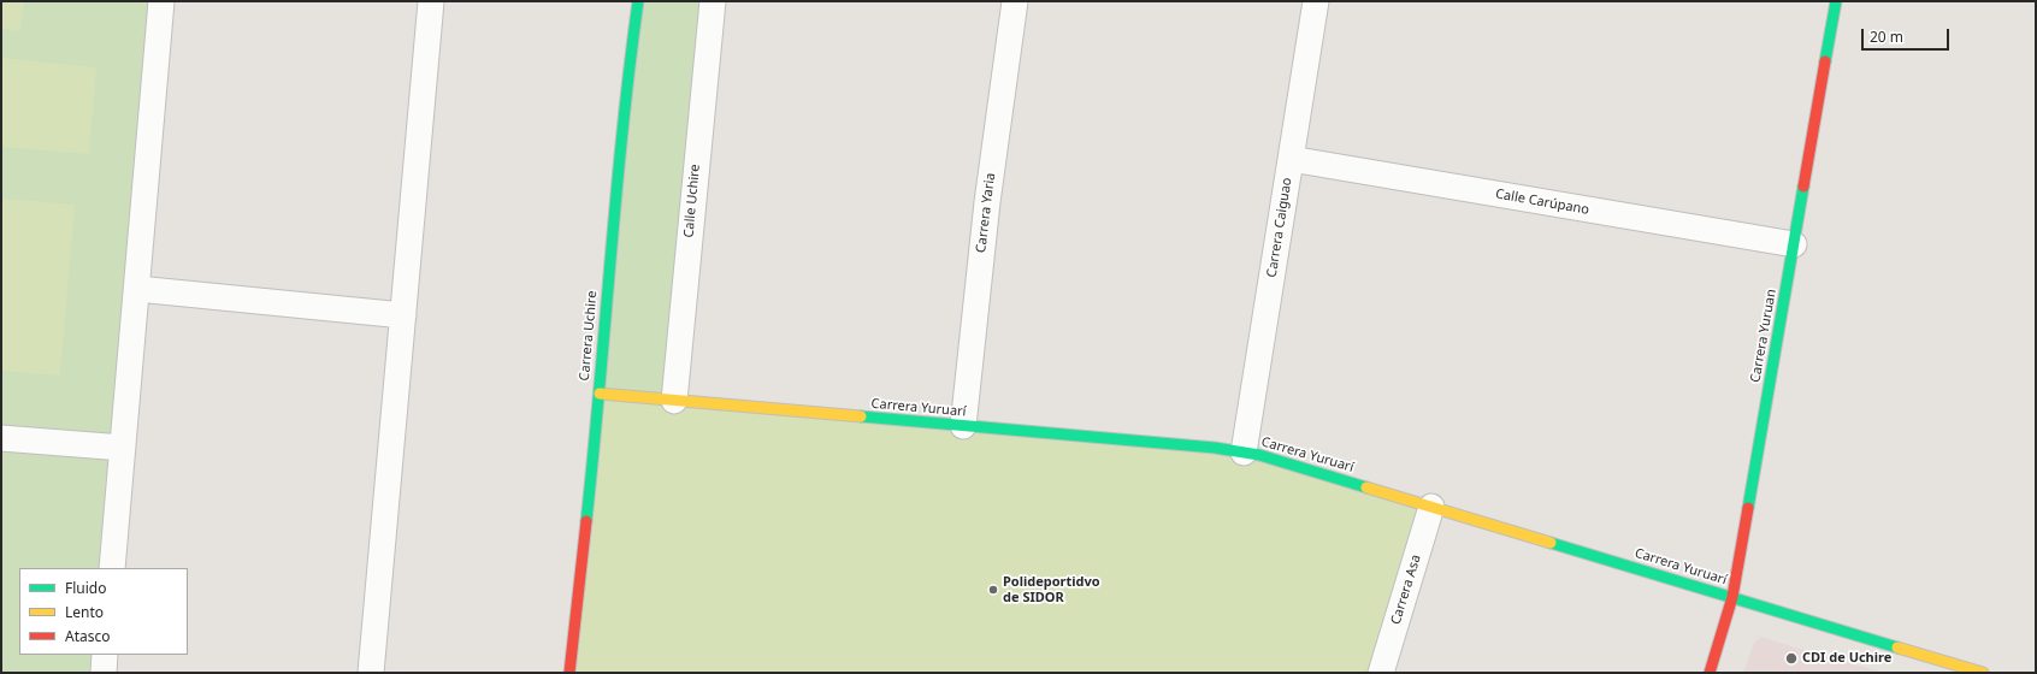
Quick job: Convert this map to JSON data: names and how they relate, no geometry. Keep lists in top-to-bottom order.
{
  "streets": {
    "street": [
      "Calle Uchire",
      "Calle Carúpano",
      "Carrera Yaria",
      "Carrera Caiguao",
      "Carrera Uchire",
      "Carrera Yuruan",
      "Carrera Yuruarí",
      "Carrera Asa"
    ]
  },
  "crossings": [
    ["Calle Uchire", "Carrera Yuruarí"],
    ["Calle Carúpano", "Carrera Caiguao"],
    ["Calle Carúpano", "Carrera Yuruan"],
    ["Carrera Yaria", "Carrera Yuruarí"],
    ["Carrera Caiguao", "Carrera Yuruarí"],
    ["Carrera Uchire", "Carrera Yuruarí"],
    ["Carrera Yuruan", "Carrera Yuruarí"],
    ["Carrera Yuruarí", "Carrera Asa"]
  ],
  "places": ["Polideportidvo de SIDOR", "CDI de Uchire"],
  "legend": ["Fluido", "Lento", "Atasco"],
  "scale_bar": "20 m"
}
